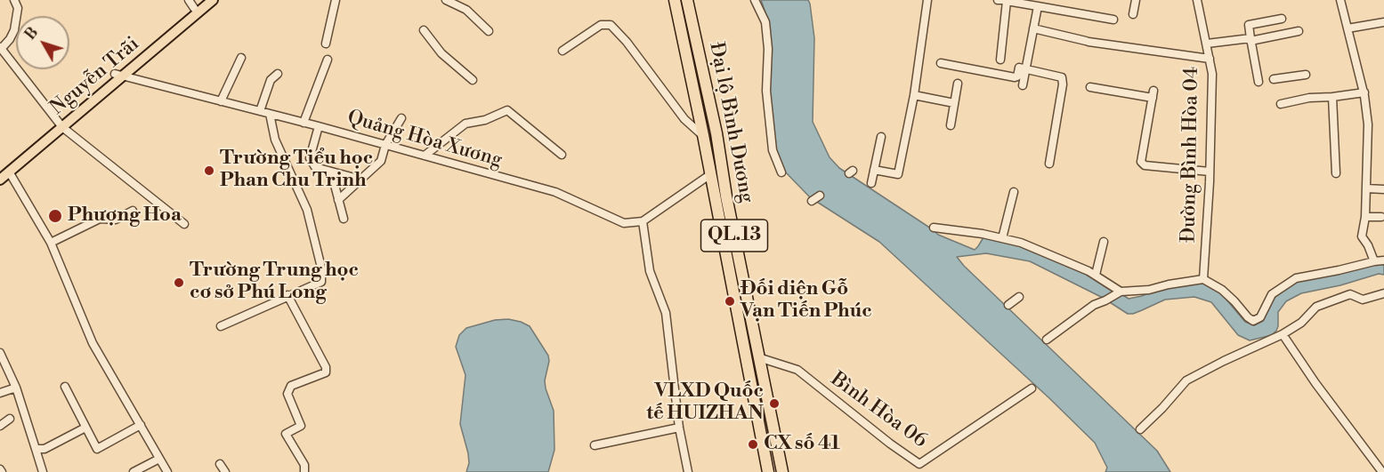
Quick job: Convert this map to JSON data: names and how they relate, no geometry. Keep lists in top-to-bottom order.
{
  "streets": {
    "highway": ["Đại lộ Bình Dương", "QL.13"],
    "main road": ["Nguyễn Trãi"],
    "street": ["Quảng Hòa Xương", "Đường Bình Hòa 04", "Bình Hòa 06"]
  },
  "crossings": [
    ["Nguyễn Trãi", "Quảng Hòa Xương"],
    ["Đại lộ Bình Dương", "Bình Hòa 06"]
  ],
  "places": [
    "Trường Tiểu học Phan Chu Trinh",
    "Phượng Hoa",
    "Trường Trung học cơ sở Phú Long",
    "Đối diện Gỗ Vạn Tiến Phúc",
    "VLXD Quốc tế HUIZHAN",
    "CX số 41"
  ],
  "north": "top left"
}
